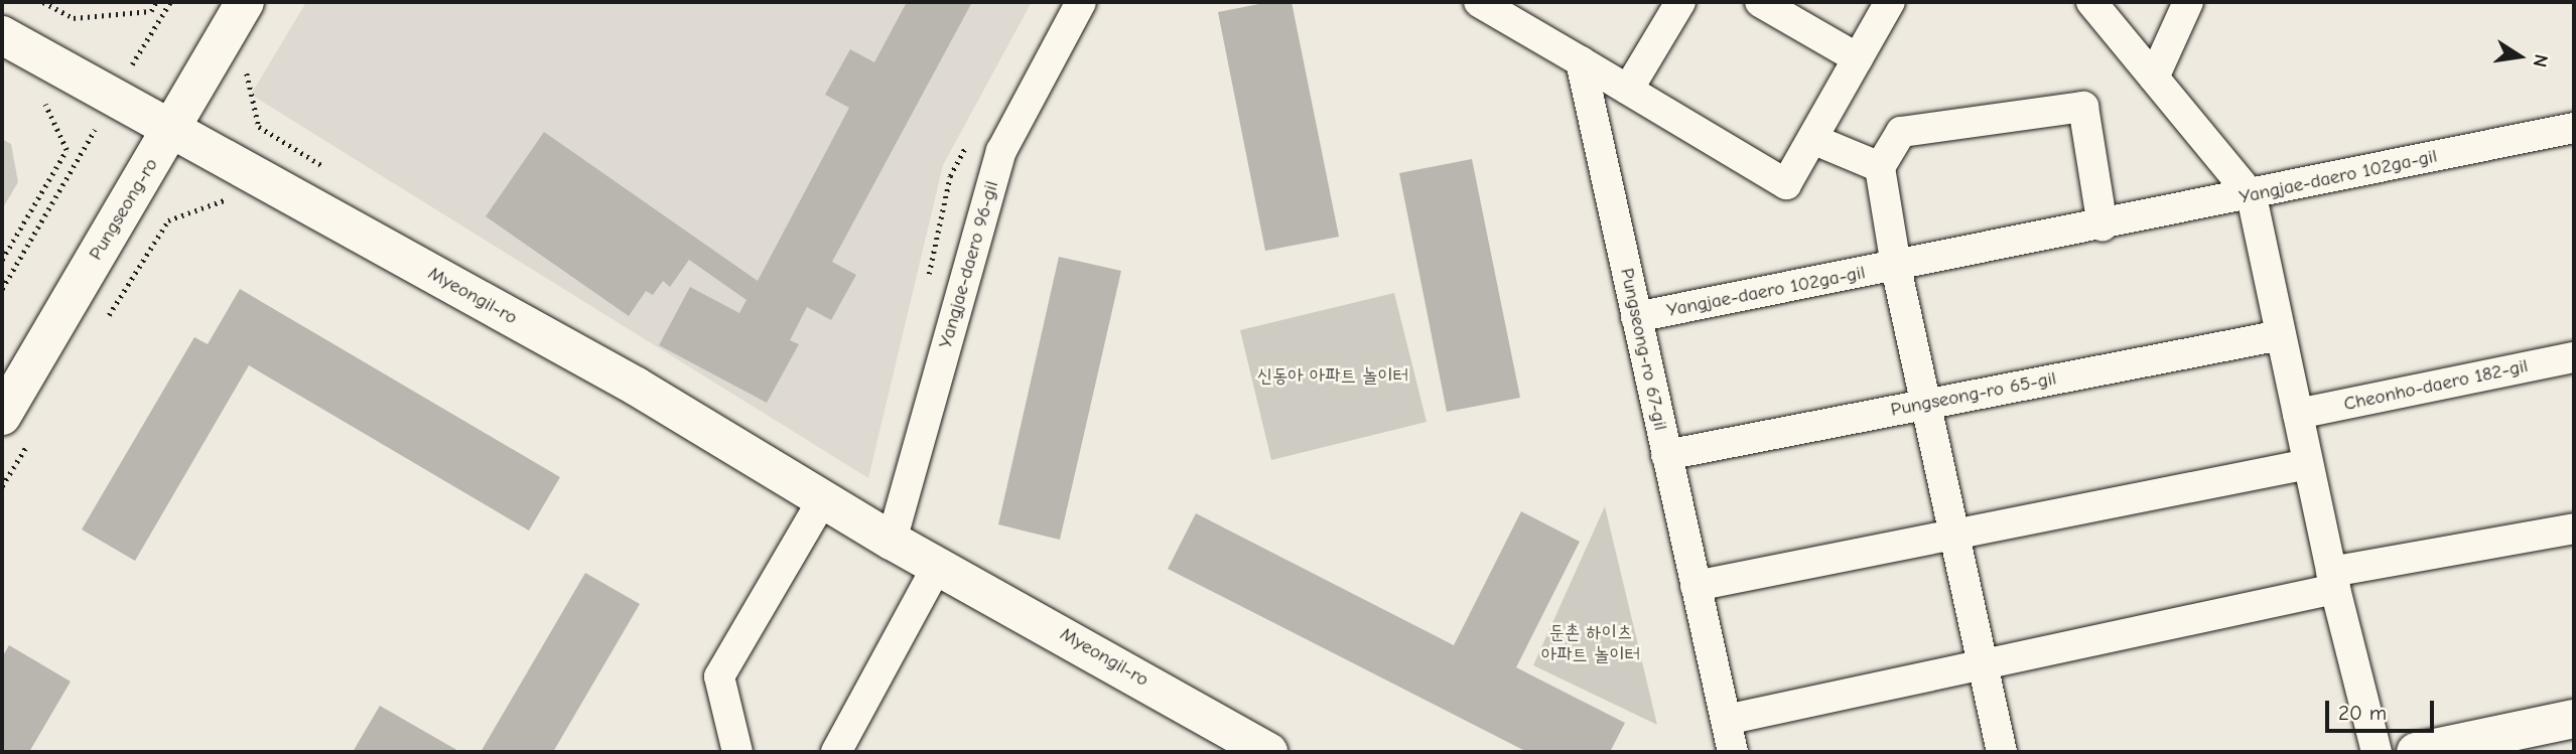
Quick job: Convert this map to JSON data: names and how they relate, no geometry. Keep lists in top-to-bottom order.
{
  "streets": {
    "street": [
      "Yangjae-daero 102ga-gil",
      "Pungseong-ro",
      "Yangjae-daero 96-gil",
      "Myeongil-ro",
      "Pungseong-ro 67-gil",
      "Cheonho-daero 182-gil",
      "Pungseong-ro 65-gil"
    ]
  },
  "crossings": [
    ["Yangjae-daero 102ga-gil", "Pungseong-ro 67-gil"],
    ["Pungseong-ro", "Myeongil-ro"],
    ["Yangjae-daero 96-gil", "Myeongil-ro"],
    ["Pungseong-ro 67-gil", "Pungseong-ro 65-gil"]
  ],
  "parks": ["신동아 아파트 놀이터", "둔촌 하이츠 아파트 놀이터"],
  "scale_bar": "20 m",
  "north": "right"
}
